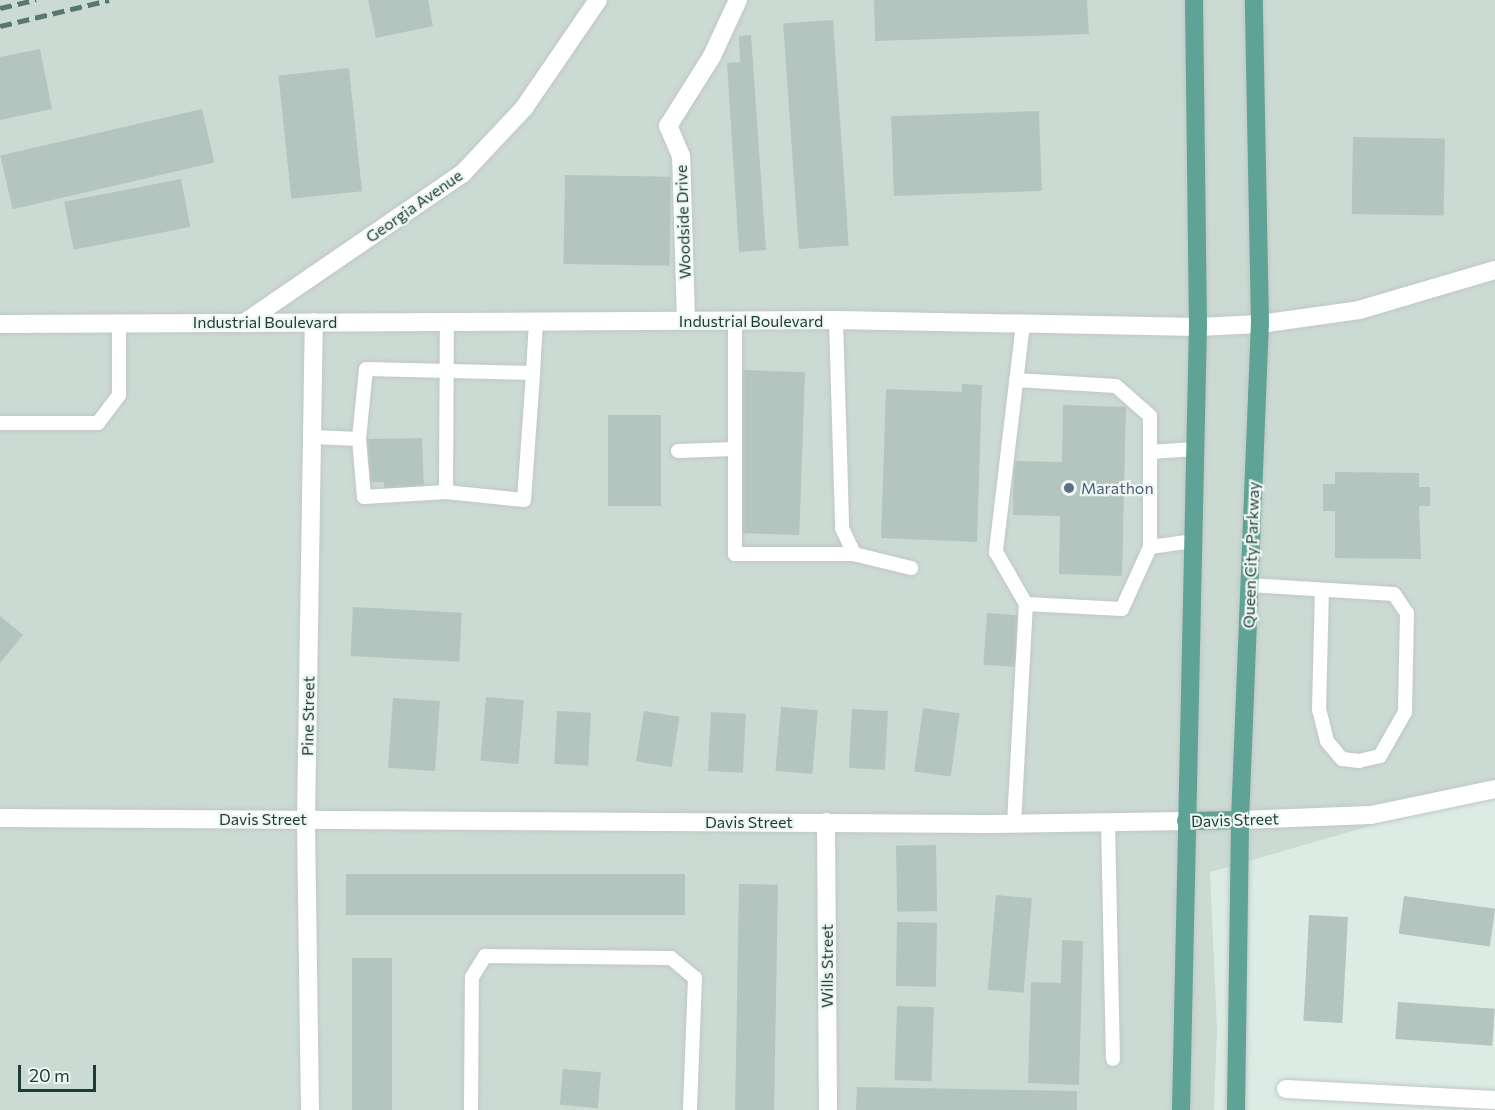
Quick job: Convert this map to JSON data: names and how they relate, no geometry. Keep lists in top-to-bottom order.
{
  "streets": {
    "main road": ["Queen City Parkway", "Davis Street"],
    "street": [
      "Georgia Avenue",
      "Woodside Drive",
      "Industrial Boulevard",
      "Pine Street",
      "Wills Street"
    ]
  },
  "crossings": [
    ["Georgia Avenue", "Industrial Boulevard"],
    ["Woodside Drive", "Industrial Boulevard"],
    ["Industrial Boulevard", "Queen City Parkway"],
    ["Industrial Boulevard", "Pine Street"],
    ["Queen City Parkway", "Davis Street"],
    ["Pine Street", "Davis Street"],
    ["Davis Street", "Wills Street"]
  ],
  "places": ["Marathon"],
  "scale_bar": "20 m"
}
